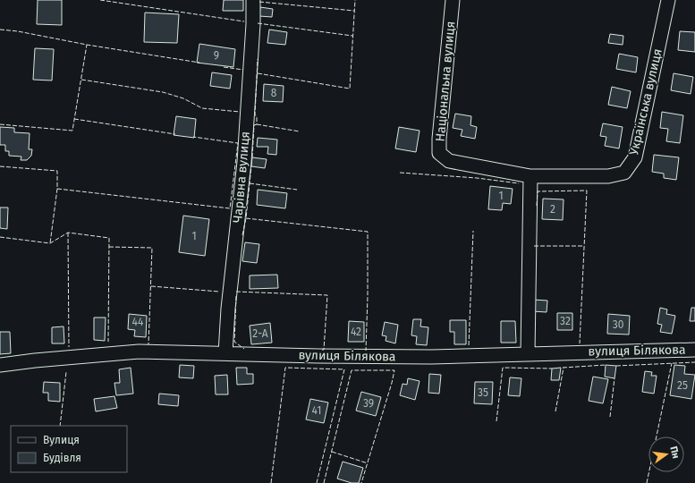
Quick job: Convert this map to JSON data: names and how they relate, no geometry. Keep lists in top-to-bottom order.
{
  "streets": {
    "street": [
      "Національна вулиця",
      "Українська вулиця",
      "Чарівна вулиця",
      "вулиця Білякова"
    ]
  },
  "crossings": [
    ["Національна вулиця", "Українська вулиця"],
    ["Чарівна вулиця", "вулиця Білякова"]
  ],
  "house_numbers": [
    "9",
    "8",
    "1",
    "2",
    "1",
    "32",
    "44",
    "30",
    "42",
    "2-А",
    "25",
    "35",
    "39",
    "41"
  ],
  "legend": ["Вулиця", "Будівля"],
  "north": "right"
}
